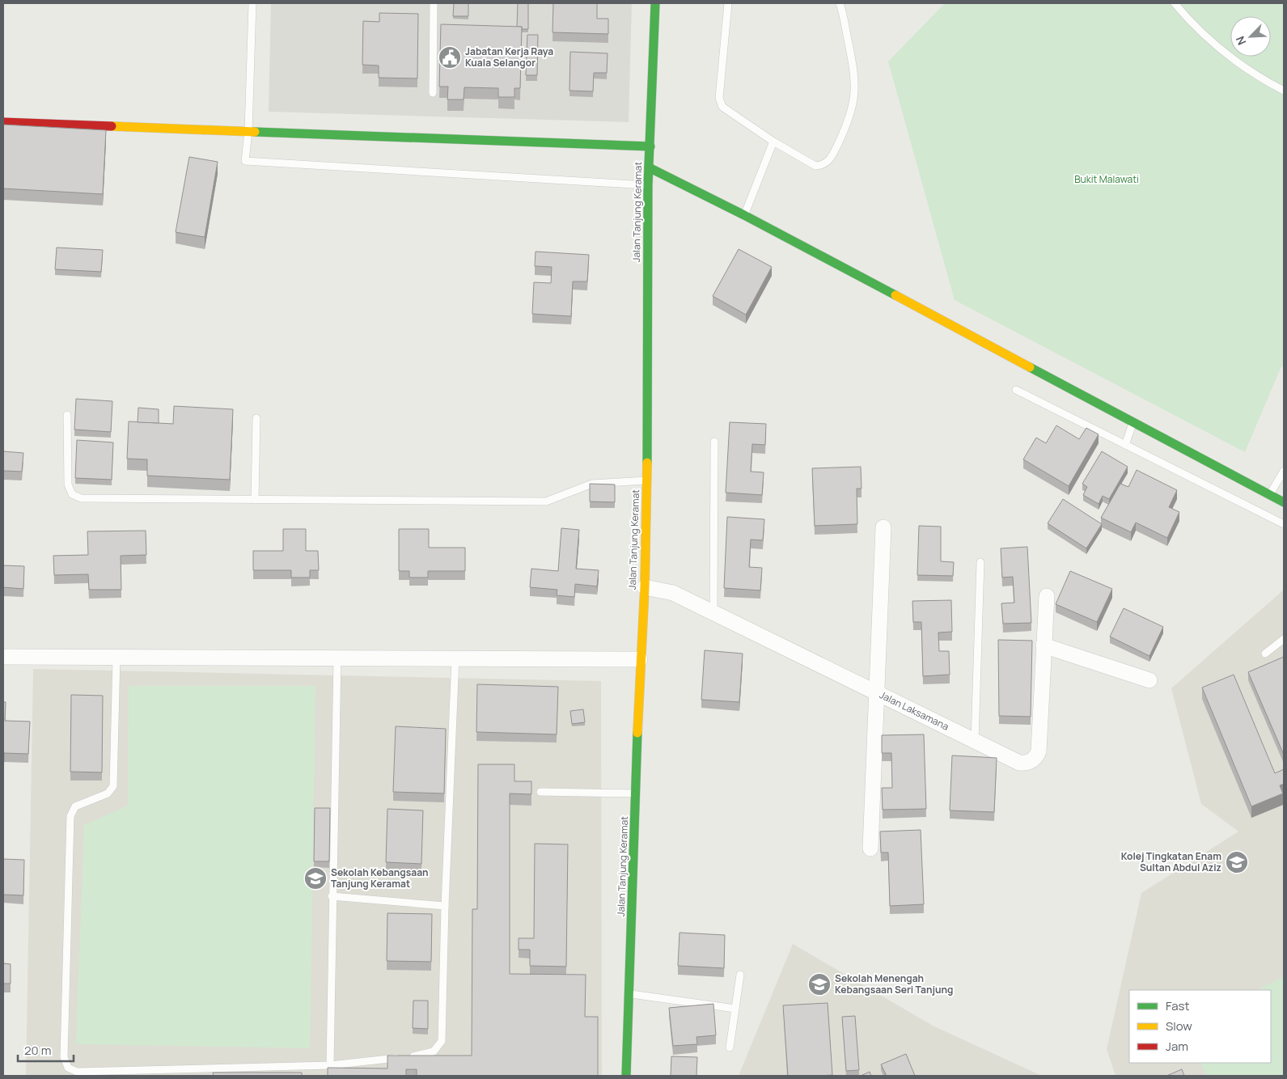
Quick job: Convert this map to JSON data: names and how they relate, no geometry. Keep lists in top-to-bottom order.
{
  "streets": {
    "street": ["Jalan Tanjung Keramat", "Jalan Laksamana"]
  },
  "crossings": [
    ["Jalan Tanjung Keramat", "Jalan Laksamana"]
  ],
  "parks": ["Bukit Malawati"],
  "places": {
    "public building": ["Jabatan Kerja Raya Kuala Selangor"],
    "school or university": ["Kolej Tingkatan Enam Sultan Abdul Aziz", "Sekolah Kebangsaan Tanjung Keramat", "Sekolah Menengah Kebangsaan Seri Tanjung"]
  },
  "legend": ["Fast", "Slow", "Jam"],
  "scale_bar": "20 m",
  "north": "bottom left"
}
